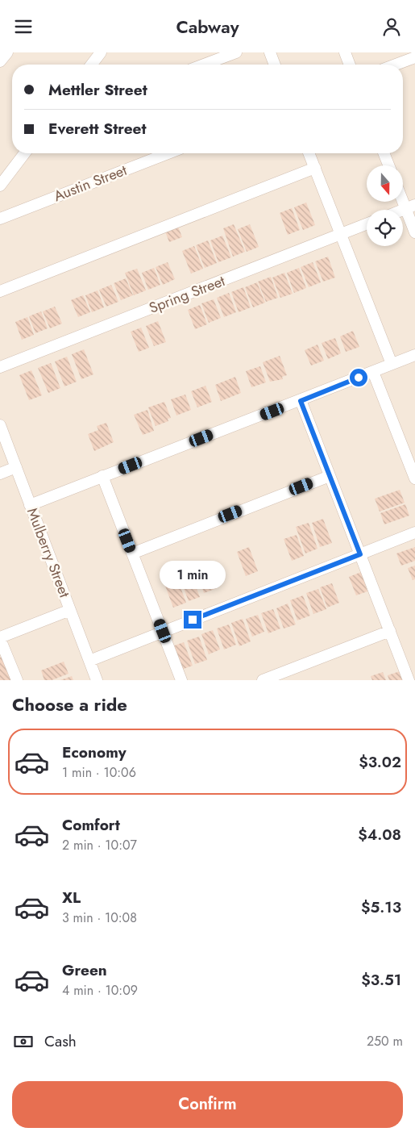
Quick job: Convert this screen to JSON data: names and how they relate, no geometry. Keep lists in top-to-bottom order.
{
  "streets": {
    "street": ["Austin Street", "Spring Street", "Mulberry Street"]
  },
  "north": "bottom",
  "page": {
    "header": "Cabway",
    "banner": ["Mettler Street", "Everett Street"],
    "bubble": "1 min",
    "heading": "Choose a ride",
    "list": [
      {
        "name": "Economy",
        "note": "1 min · 10:06",
        "value": "$3.02"
      },
      {
        "name": "Comfort",
        "note": "2 min · 10:07",
        "value": "$4.08"
      },
      {
        "name": "XL",
        "note": "3 min · 10:08",
        "value": "$5.13"
      },
      {
        "name": "Green",
        "note": "4 min · 10:09",
        "value": "$3.51"
      }
    ],
    "pay": ["Cash", "250 m"],
    "buttons": "Confirm"
  }
}
